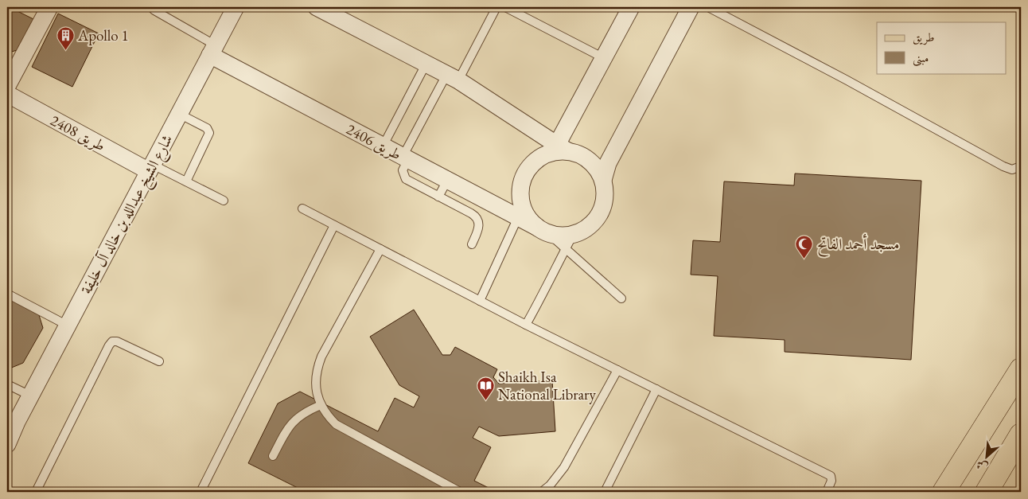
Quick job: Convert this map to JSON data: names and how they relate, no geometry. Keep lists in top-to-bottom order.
{
  "streets": {
    "street": ["طريق 2408", "طريق 2406", "شارع الشيخ عبدالله بن خالد آل خليفة"]
  },
  "crossings": [
    ["طريق 2408", "شارع الشيخ عبدالله بن خالد آل خليفة"],
    ["طريق 2406", "شارع الشيخ عبدالله بن خالد آل خليفة"]
  ],
  "places": {
    "building": ["Apollo 1"],
    "mosque": ["مسجد أحمد الفاتح"],
    "library": ["Shaikh Isa National Library"]
  },
  "legend": ["طريق", "مبنى"],
  "north": "bottom left"
}
